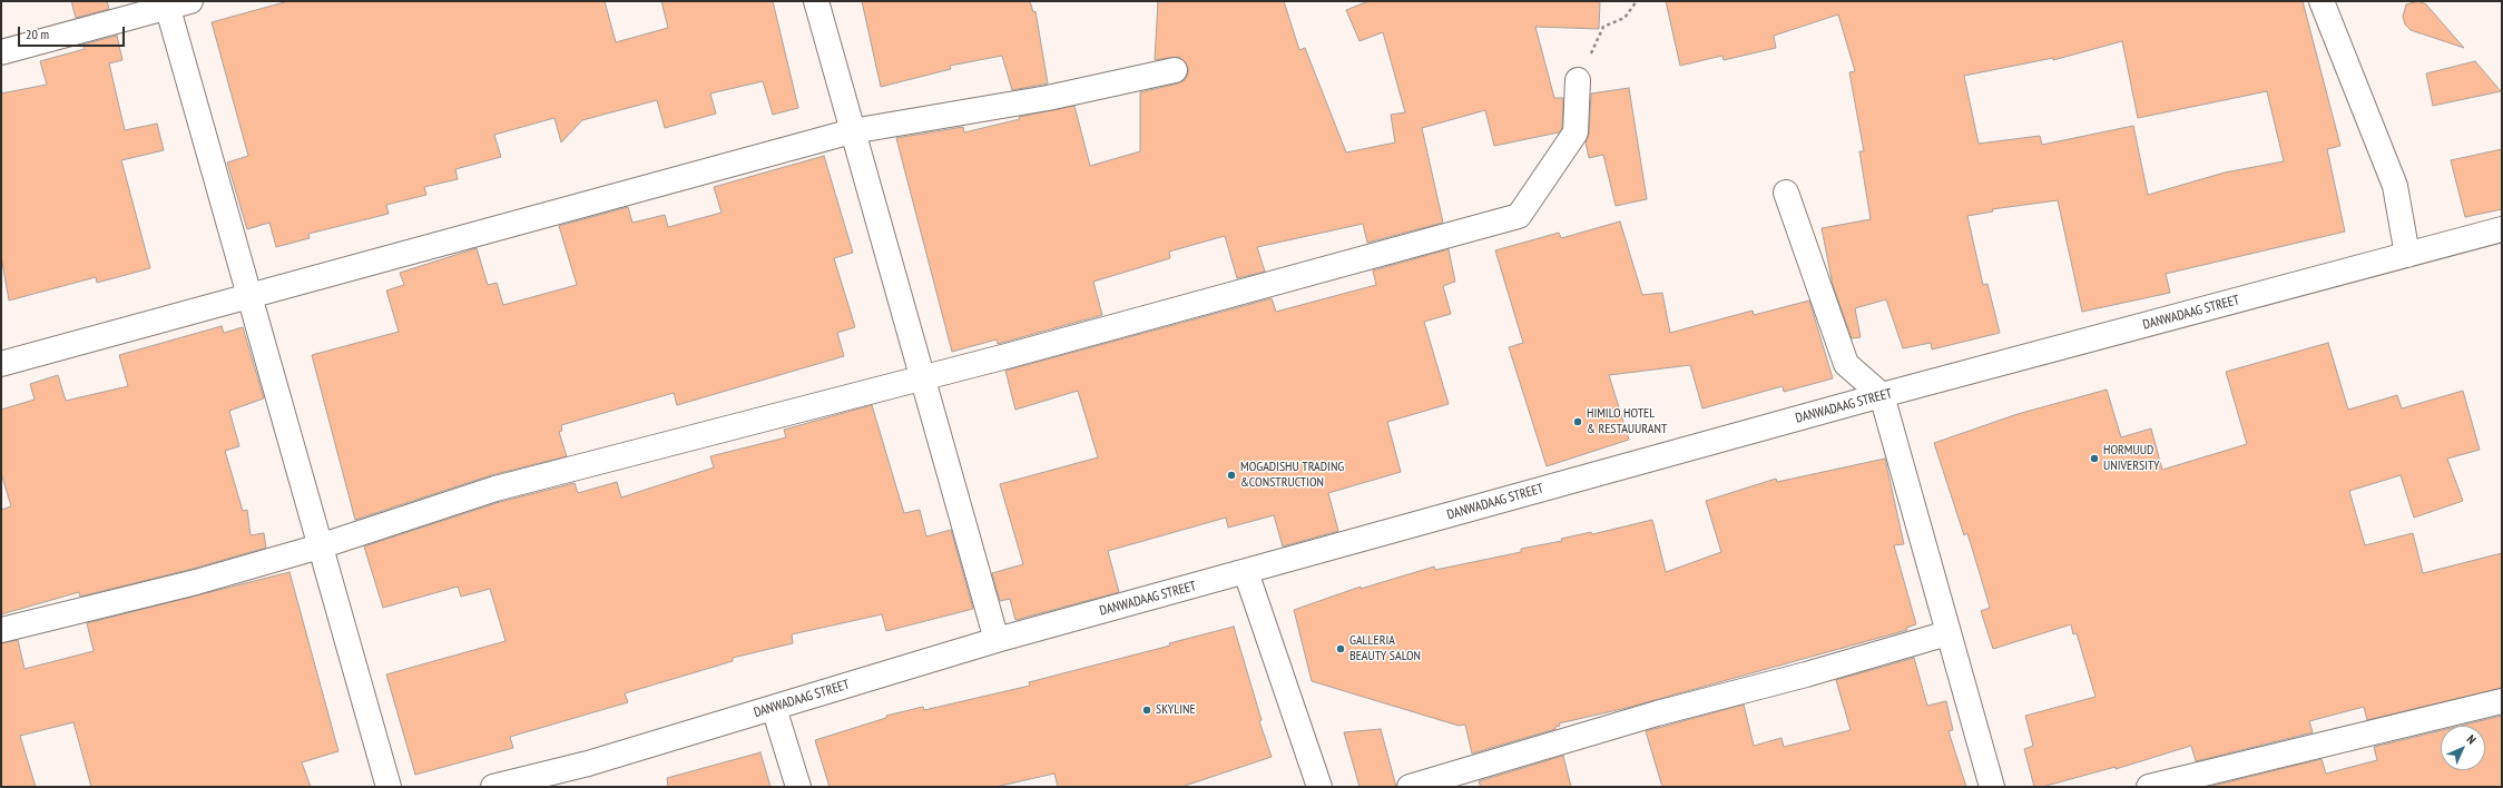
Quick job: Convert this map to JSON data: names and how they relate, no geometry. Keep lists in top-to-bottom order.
{
  "streets": {
    "street": ["DANWADAAG STREET"]
  },
  "places": [
    "HIMILO HOTEL & RESTAUURANT",
    "HORMUUD UNIVERSITY",
    "MOGADISHU TRADING &CONSTRUCTION",
    "GALLERIA BEAUTY SALON",
    "SKYLINE"
  ],
  "scale_bar": "20 m",
  "north": "top right"
}
